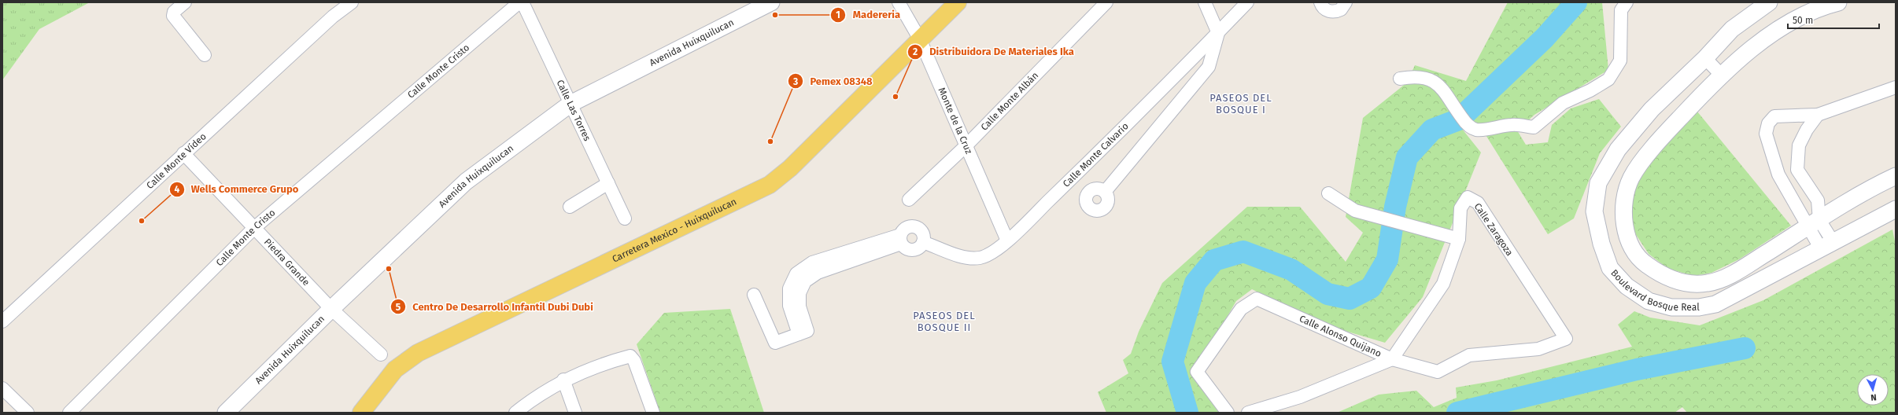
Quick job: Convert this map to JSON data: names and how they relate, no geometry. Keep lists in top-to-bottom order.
{
  "streets": {
    "main road": ["Carretera Mexico - Huixquilucan"],
    "street": [
      "Avenida Huixquilucan",
      "Calle Monte Cristo",
      "Calle Monte Albán",
      "Calle Las Torres",
      "Monte de la Cruz",
      "Calle Monte Calvario",
      "Calle Monte Vídeo",
      "Calle Zaragoza",
      "Piedra Grande",
      "Boulevard Bosque Real",
      "Calle Alonso Quijano"
    ]
  },
  "crossings": [
    ["Avenida Huixquilucan", "Calle Las Torres"],
    ["Avenida Huixquilucan", "Piedra Grande"],
    ["Calle Monte Cristo", "Piedra Grande"],
    ["Calle Monte Albán", "Monte de la Cruz"],
    ["Monte de la Cruz", "Calle Monte Calvario"],
    ["Monte de la Cruz", "Carretera Mexico - Huixquilucan"],
    ["Calle Monte Vídeo", "Piedra Grande"],
    ["Calle Zaragoza", "Calle Alonso Quijano"]
  ],
  "districts": ["PASEOS DEL BOSQUE I", "PASEOS DEL BOSQUE II"],
  "places": [
    "Madereria",
    "Distribuidora De Materiales Ika",
    "Pemex 08348",
    "Wells Commerce Grupo",
    "Centro De Desarrollo Infantil Dubi Dubi"
  ],
  "scale_bar": "50 m",
  "north": "bottom"
}
